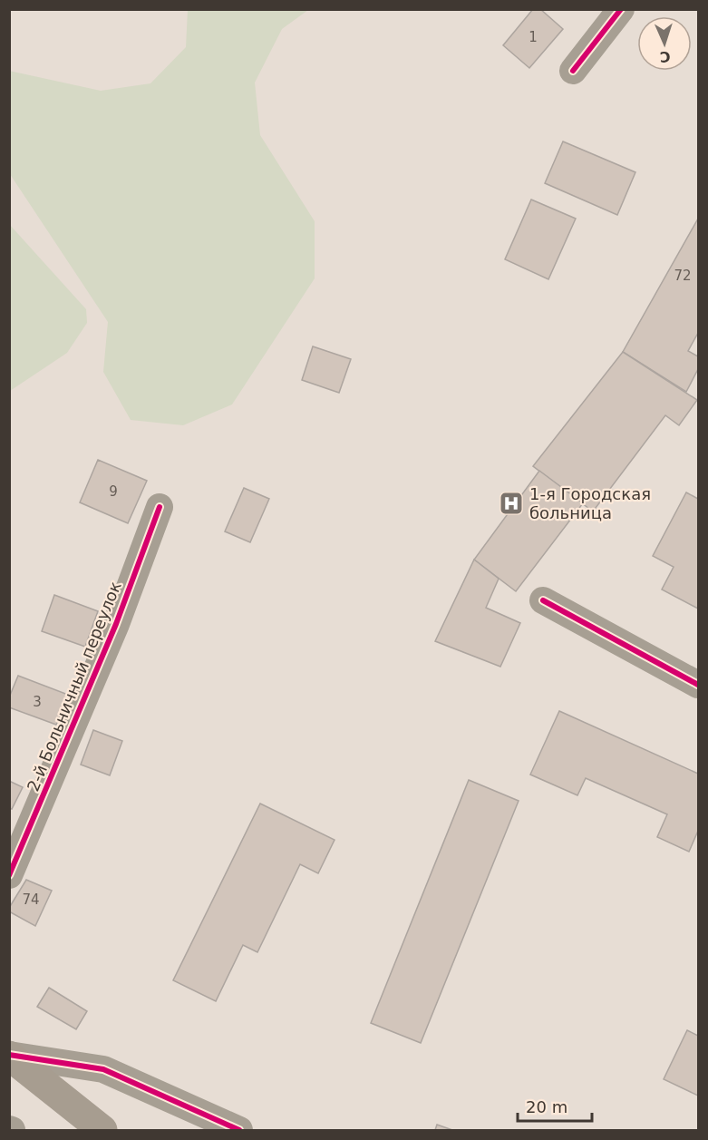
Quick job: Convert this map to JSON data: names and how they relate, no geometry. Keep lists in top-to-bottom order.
{
  "streets": {
    "street": ["2-й Больничный переулок"]
  },
  "places": {
    "hospital": ["1-я Городская больница"]
  },
  "house_numbers": [
    "1",
    "72",
    "9",
    "3",
    "74"
  ],
  "scale_bar": "20 m",
  "north": "bottom"
}
